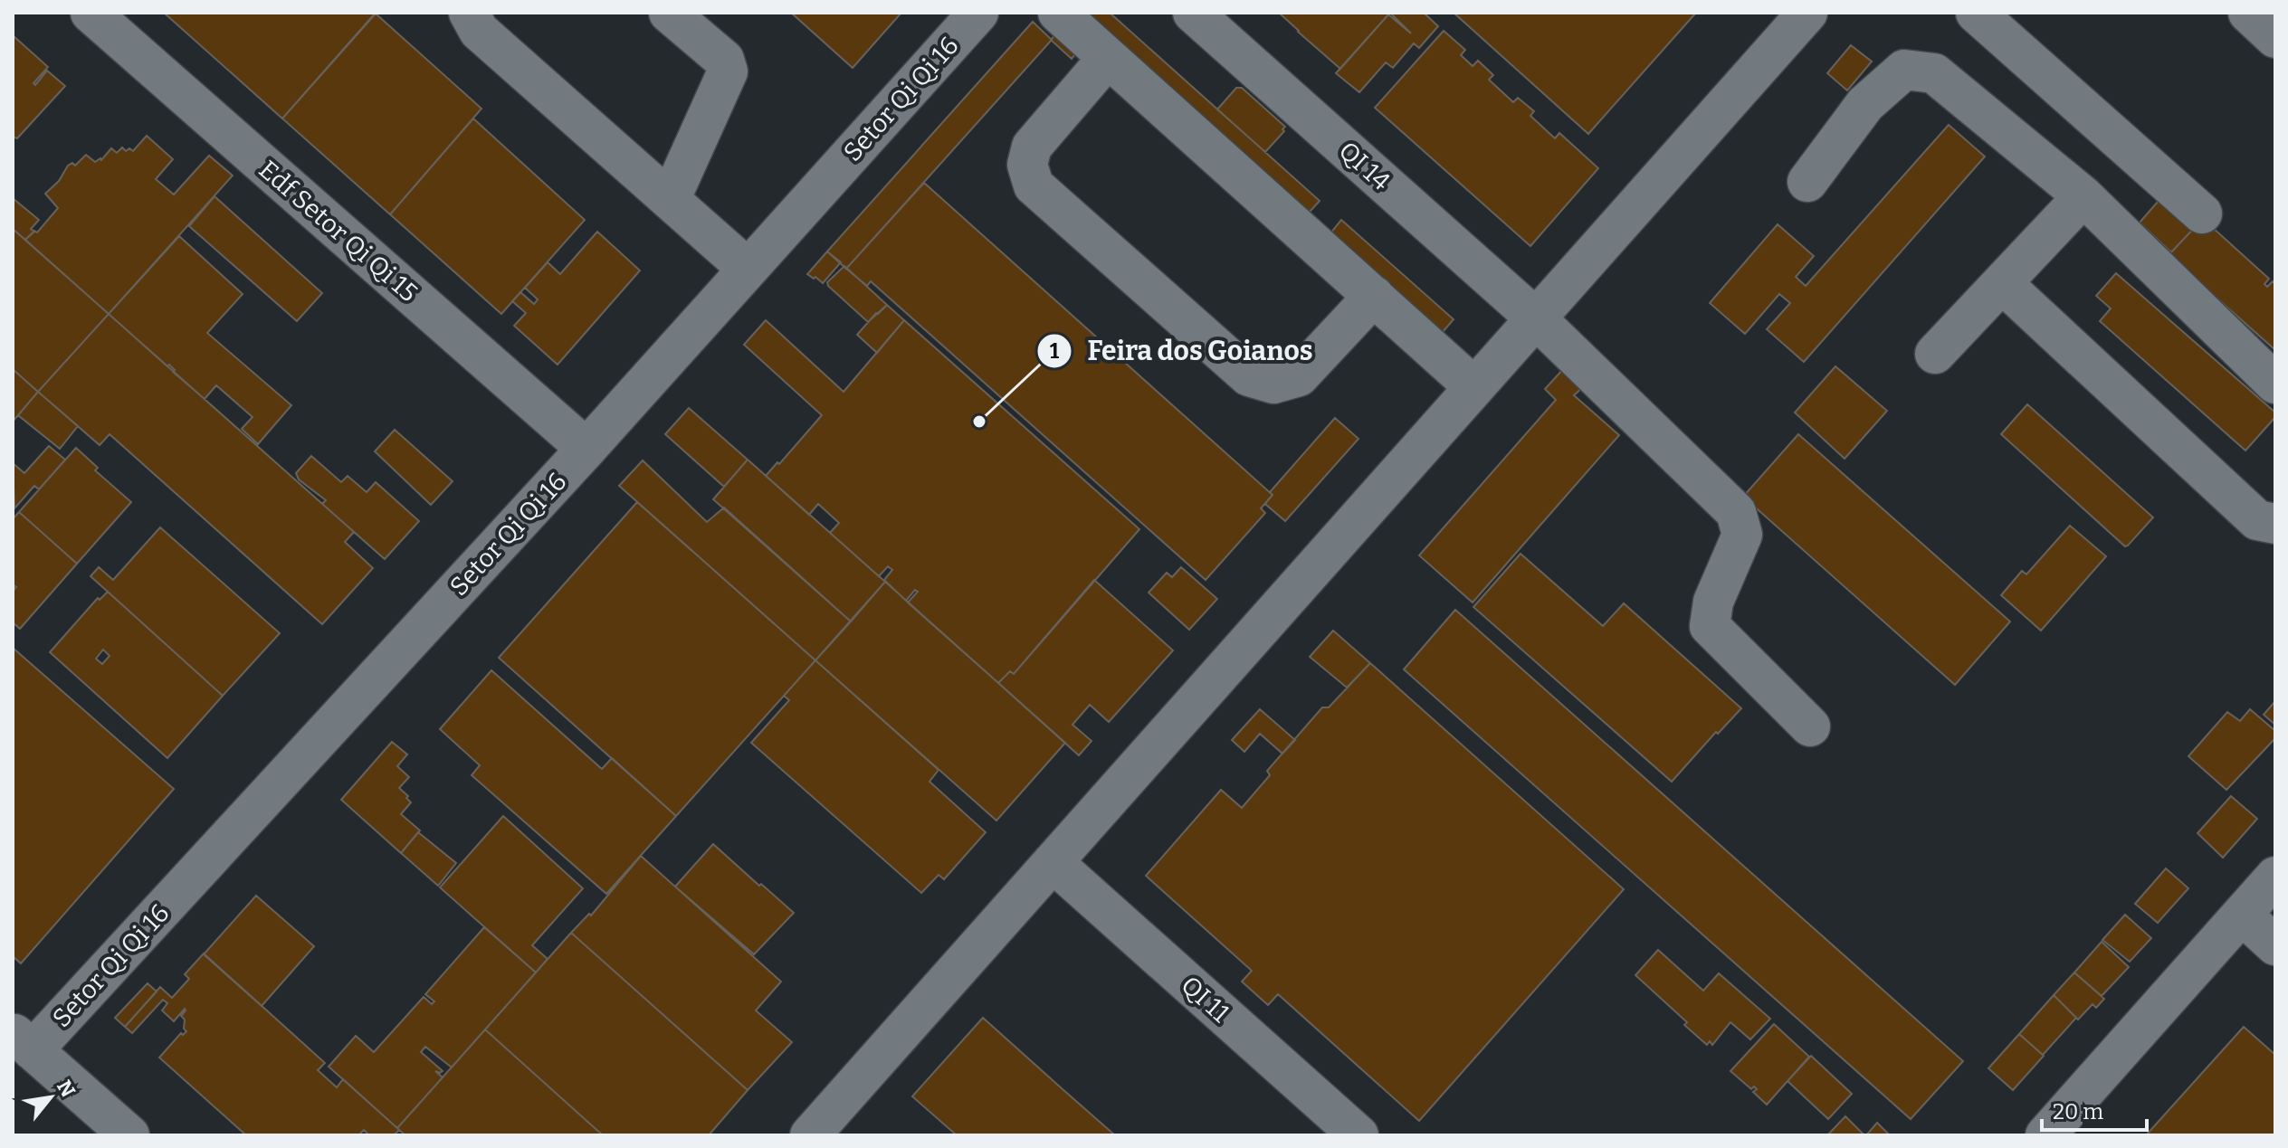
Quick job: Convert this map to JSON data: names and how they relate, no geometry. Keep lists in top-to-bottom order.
{
  "streets": {
    "street": [
      "Setor Qi Qi 16",
      "QI 14",
      "Edf Setor Qi Qi 15",
      "QI 11"
    ]
  },
  "crossings": [
    ["Setor Qi Qi 16", "Edf Setor Qi Qi 15"]
  ],
  "places": ["Feira dos Goianos"],
  "scale_bar": "20 m",
  "north": "top right"
}
